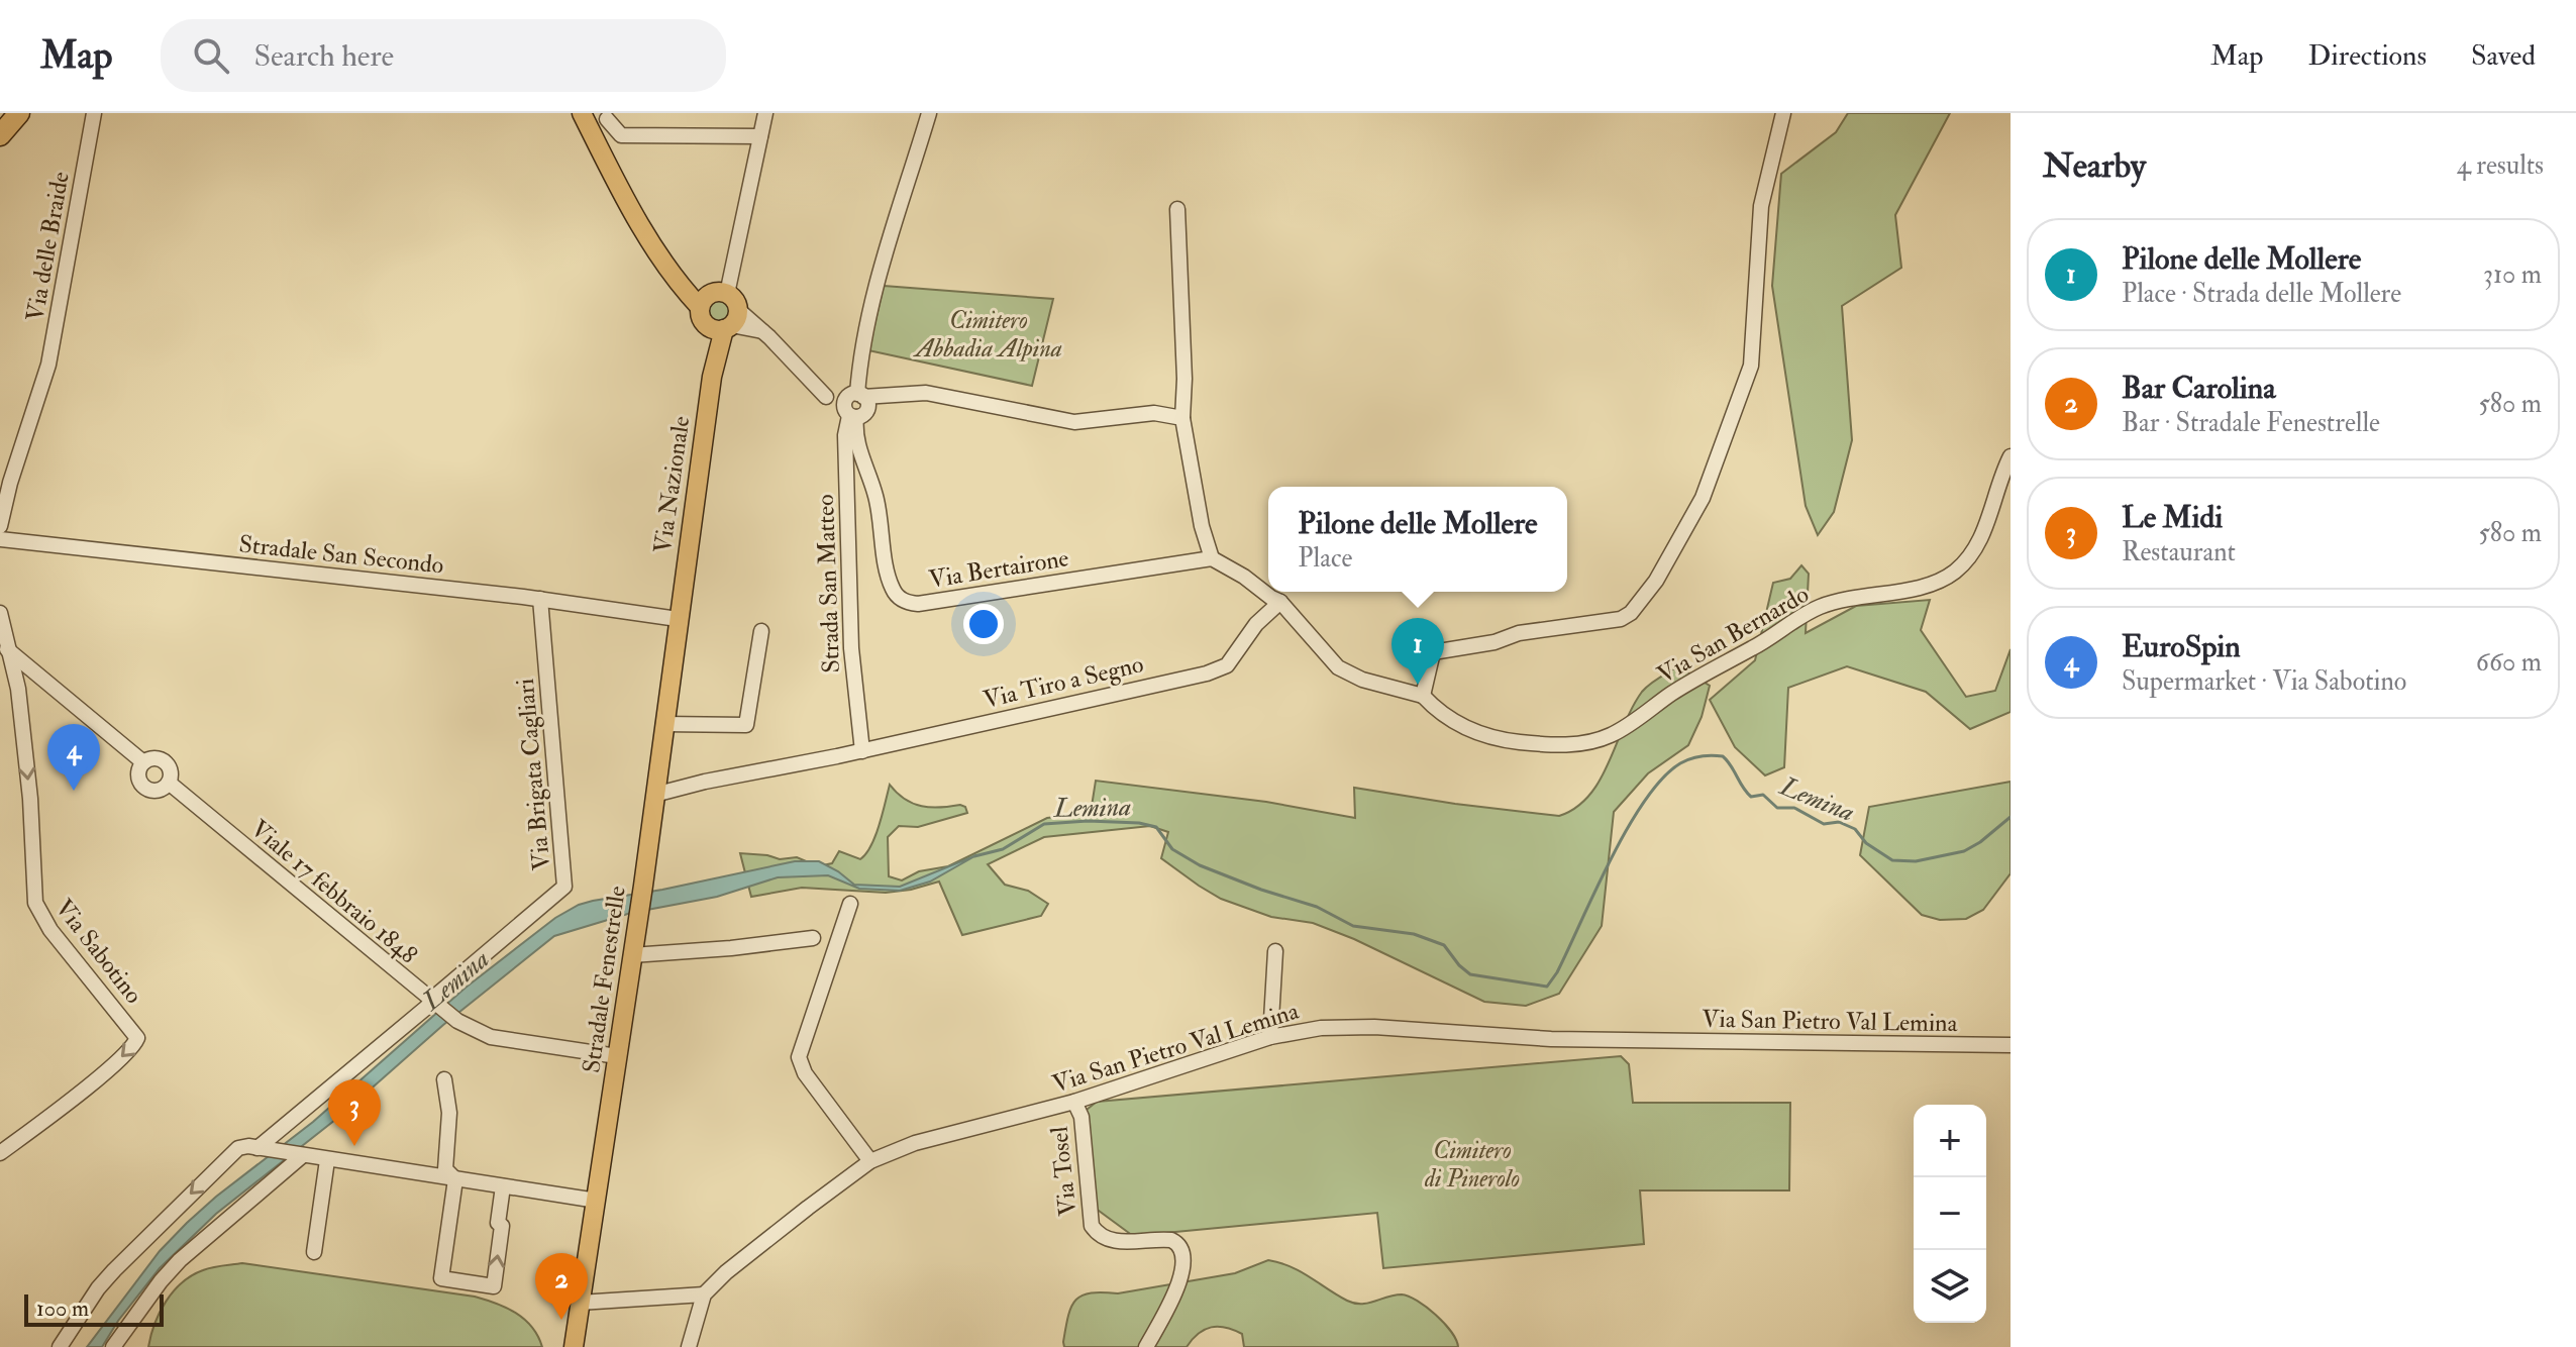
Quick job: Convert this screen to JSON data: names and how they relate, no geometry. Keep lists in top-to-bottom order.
{
  "streets": {
    "main road": ["Via Nazionale", "Stradale Fenestrelle"],
    "street": [
      "Via delle Braide",
      "Stradale San Secondo",
      "Via Bertairone",
      "Strada San Matteo",
      "Via San Bernardo",
      "Via Tiro a Segno",
      "Via Brigata Cagliari",
      "Viale 17 febbraio 1848",
      "Via Sabotino",
      "Via San Pietro Val Lemina",
      "Via Tosel"
    ]
  },
  "crossings": [
    ["Via Nazionale", "Stradale San Secondo"],
    ["Via Nazionale", "Stradale Fenestrelle"],
    ["Stradale San Secondo", "Via Brigata Cagliari"],
    ["Stradale San Secondo", "Stradale Fenestrelle"],
    ["Via Bertairone", "Strada San Matteo"],
    ["Strada San Matteo", "Via Tiro a Segno"],
    ["Via Tiro a Segno", "Stradale Fenestrelle"],
    ["Via Brigata Cagliari", "Viale 17 febbraio 1848"],
    ["Viale 17 febbraio 1848", "Via Sabotino"],
    ["Viale 17 febbraio 1848", "Stradale Fenestrelle"],
    ["Via San Pietro Val Lemina", "Via Tosel"]
  ],
  "one_way": ["Via Sabotino"],
  "water": ["Lemina"],
  "parks": ["Cimitero Abbadia Alpina", "Cimitero di Pinerolo"],
  "scale_bar": "100 m",
  "page": {
    "header": "Map",
    "search": "Search here",
    "nav": ["Map", "Directions", "Saved"],
    "heading": ["Nearby", "4 results"],
    "list": [
      {
        "mark": "1",
        "name": "Pilone delle Mollere",
        "note": "Place · Strada delle Mollere",
        "value": "310 m"
      },
      {
        "mark": "2",
        "name": "Bar Carolina",
        "note": "Bar · Stradale Fenestrelle",
        "value": "580 m"
      },
      {
        "mark": "3",
        "name": "Le Midi",
        "note": "Restaurant",
        "value": "580 m"
      },
      {
        "mark": "4",
        "name": "EuroSpin",
        "note": "Supermarket · Via Sabotino",
        "value": "660 m"
      }
    ],
    "popup": ["Pilone delle Mollere", "Place"],
    "pins": [
      "1",
      "4",
      "3",
      "2"
    ],
    "map_buttons": ["+", "−"],
    "scale": "100 m"
  }
}
